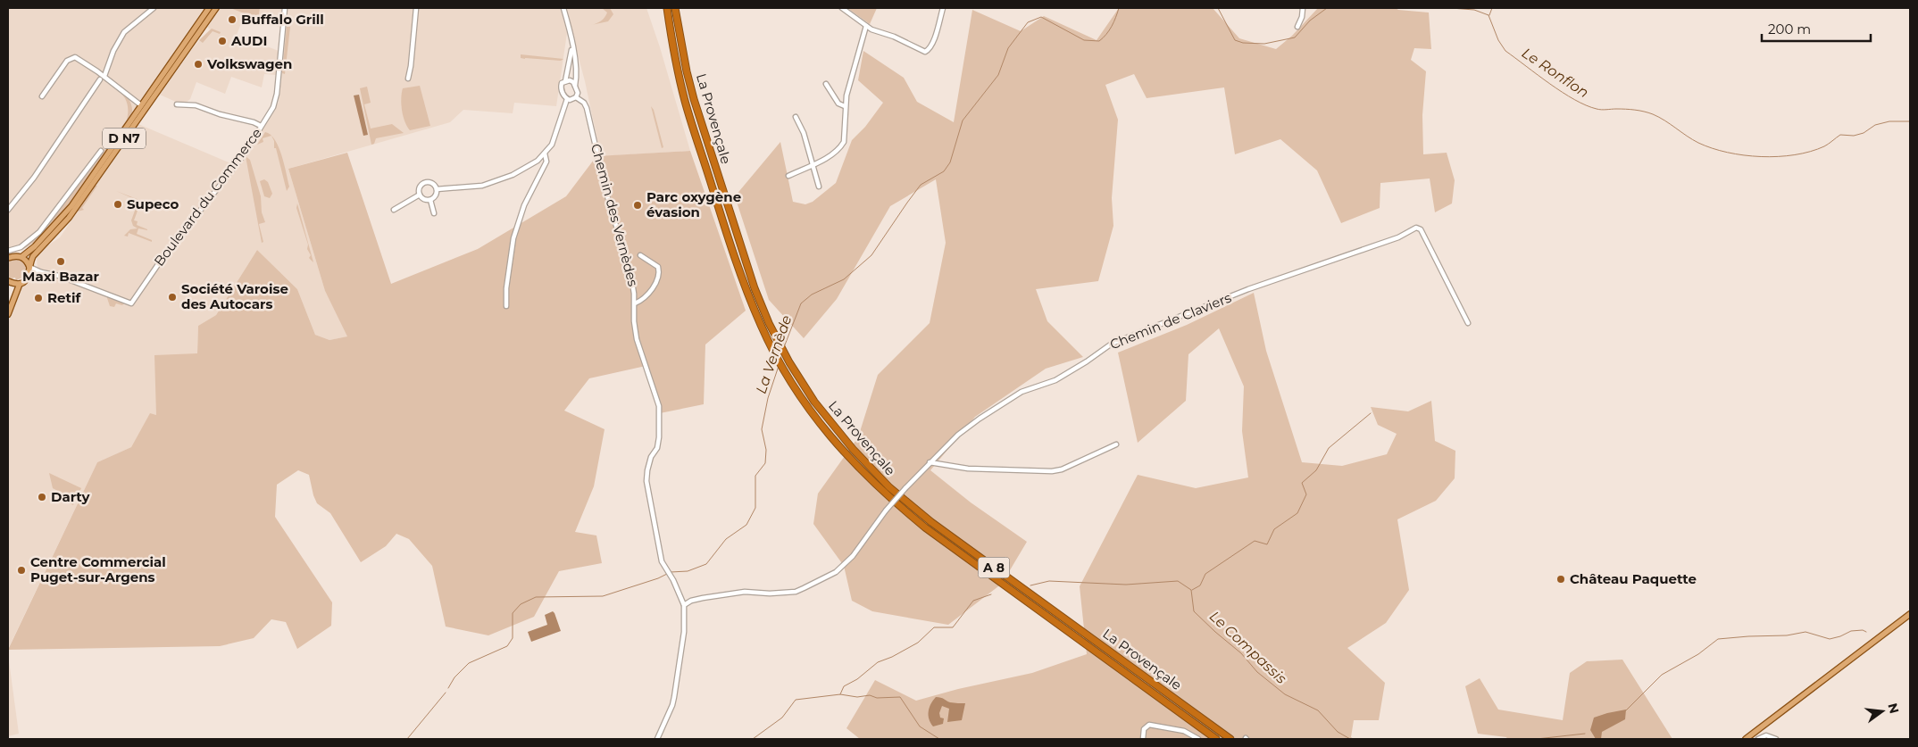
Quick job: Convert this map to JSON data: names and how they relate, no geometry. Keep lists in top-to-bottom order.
{
  "streets": {
    "highway": ["La Provençale", "A 8"],
    "main road": ["D N7"],
    "street": ["Boulevard du Commerce", "Chemin des Vernèdes", "Chemin de Claviers"]
  },
  "crossings": [
    ["Chemin des Vernèdes", "Chemin de Claviers"]
  ],
  "water": ["Le Ronflon", "La Vernède", "Le Compassis"],
  "places": [
    "Buffalo Grill",
    "AUDI",
    "Volkswagen",
    "Supeco",
    "Parc oxygène évasion",
    "Maxi Bazar",
    "Société Varoise des Autocars",
    "Retif",
    "Darty",
    "Centre Commercial Puget-sur-Argens",
    "Château Paquette"
  ],
  "scale_bar": "200 m",
  "north": "right"
}
